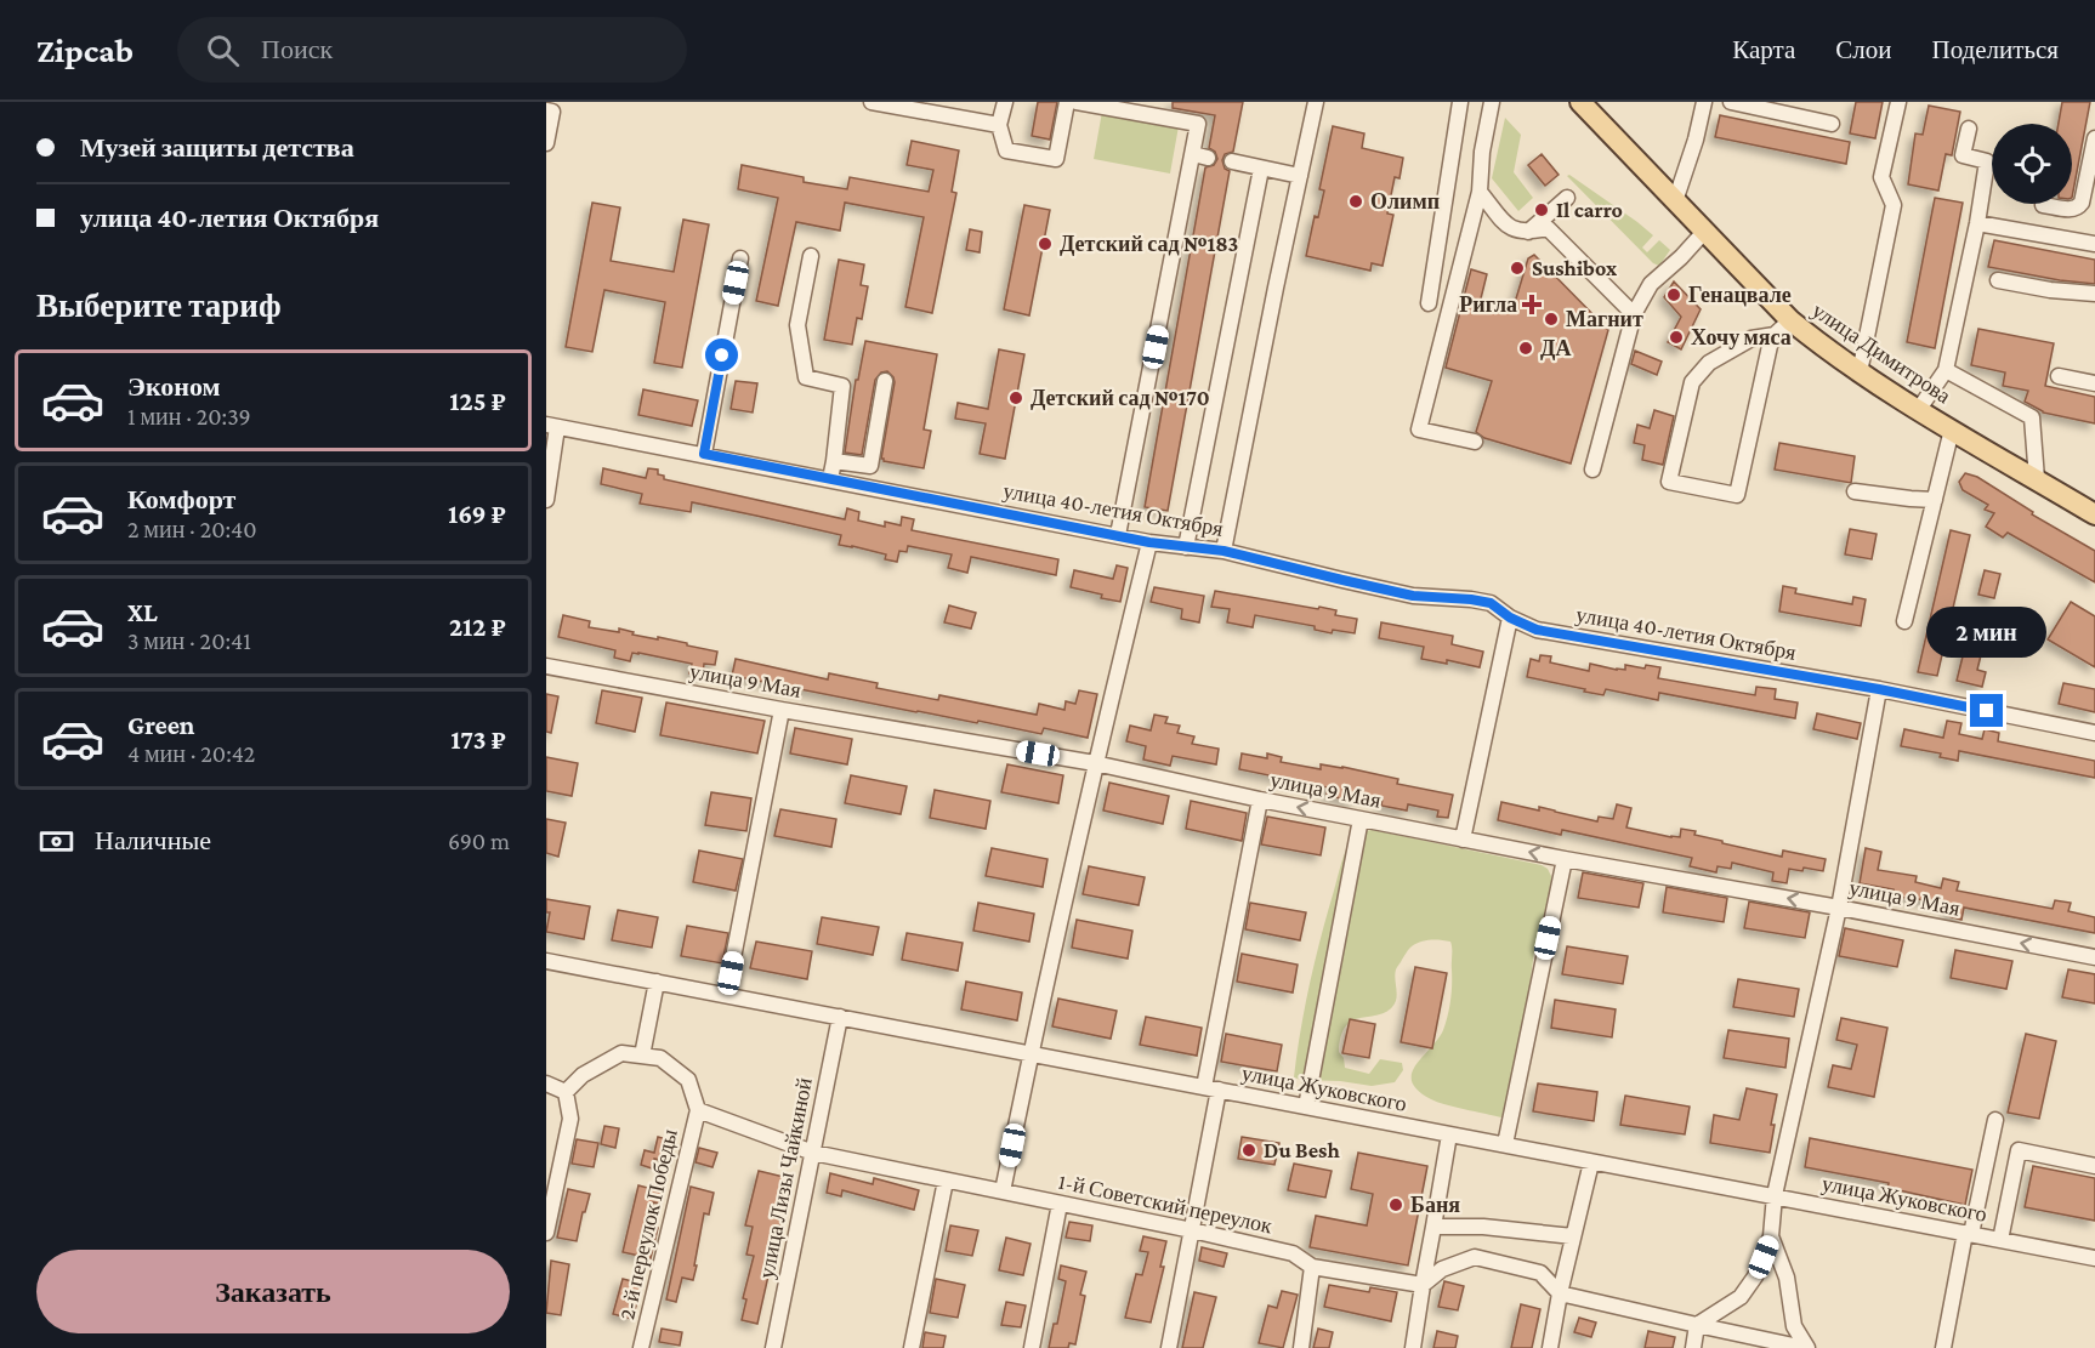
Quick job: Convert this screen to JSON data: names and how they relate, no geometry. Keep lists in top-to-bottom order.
{
  "streets": {
    "main road": ["улица Димитрова"],
    "street": [
      "улица 40-летия Октября",
      "улица 9 Мая",
      "улица Жуковского",
      "улица Лизы Чайкиной",
      "1-й Советский переулок",
      "2-й переулок Победы"
    ]
  },
  "crossings": [
    ["улица Жуковского", "улица Лизы Чайкиной"],
    ["улица Лизы Чайкиной", "1-й Советский переулок"],
    ["1-й Советский переулок", "2-й переулок Победы"]
  ],
  "one_way": ["улица 9 Мая"],
  "places": {
    "other": [
      "Олимп",
      "Il carro",
      "Детский сад №183",
      "Sushibox",
      "Генацвале",
      "Магнит",
      "Хочу мяса",
      "ДА",
      "Детский сад №170",
      "Du Besh",
      "Баня"
    ],
    "health": ["Ригла"]
  },
  "page": {
    "header": "Zipcab",
    "search": "Поиск",
    "nav": ["Карта", "Слои", "Поделиться"],
    "banner": ["Музей защиты детства", "улица 40-летия Октября"],
    "heading": "Выберите тариф",
    "list": [
      {
        "name": "Эконом",
        "note": "1 мин · 20:39",
        "value": "125 ₽"
      },
      {
        "name": "Комфорт",
        "note": "2 мин · 20:40",
        "value": "169 ₽"
      },
      {
        "name": "XL",
        "note": "3 мин · 20:41",
        "value": "212 ₽"
      },
      {
        "name": "Green",
        "note": "4 мин · 20:42",
        "value": "173 ₽"
      }
    ],
    "bubble": "2 мин",
    "pay": ["Наличные", "690 m"],
    "buttons": "Заказать"
  }
}
